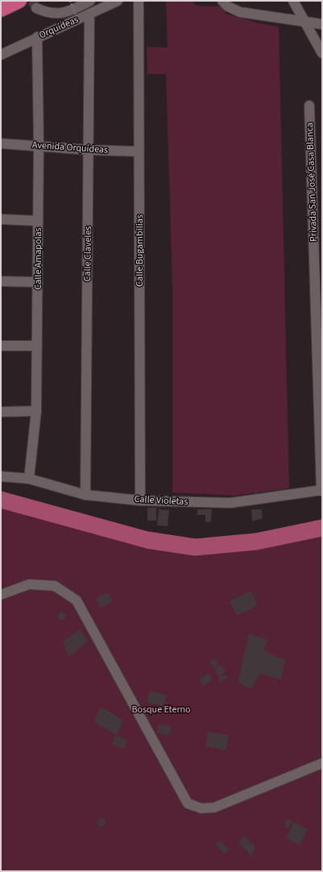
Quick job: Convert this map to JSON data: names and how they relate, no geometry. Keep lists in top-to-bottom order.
{
  "streets": {
    "street": [
      "Orquídeas",
      "Avenida Orquídeas",
      "Privada San José Casa Blanca",
      "Calle Bugambilias",
      "Calle Claveles",
      "Calle Amapolas",
      "Calle Violetas"
    ]
  },
  "crossings": [
    ["Orquídeas", "Calle Claveles"],
    ["Orquídeas", "Calle Amapolas"],
    ["Avenida Orquídeas", "Calle Bugambilias"],
    ["Avenida Orquídeas", "Calle Claveles"],
    ["Avenida Orquídeas", "Calle Amapolas"],
    ["Privada San José Casa Blanca", "Calle Violetas"],
    ["Calle Bugambilias", "Calle Violetas"],
    ["Calle Claveles", "Calle Violetas"],
    ["Calle Amapolas", "Calle Violetas"]
  ],
  "parks": ["Bosque Eterno"]
}
